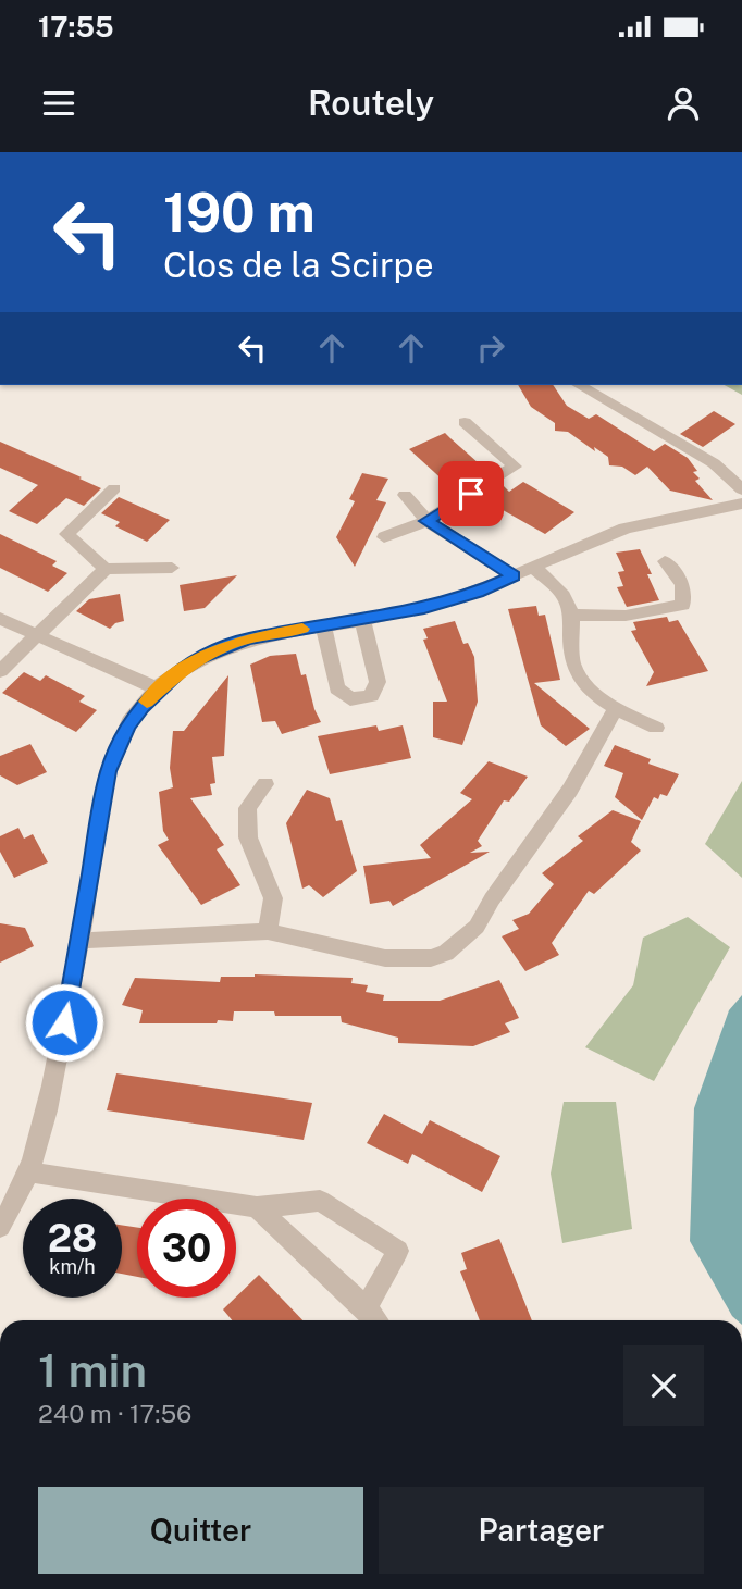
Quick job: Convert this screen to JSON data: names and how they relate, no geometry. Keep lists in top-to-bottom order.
{
  "page": {
    "status": "17:55",
    "header": "Routely",
    "turn": ["190 m", "Clos de la Scirpe"],
    "speed": "28 km/h",
    "limit": "30",
    "heading": ["1 min", "240 m · 17:56"],
    "buttons": ["Quitter", "Partager"]
  }
}
